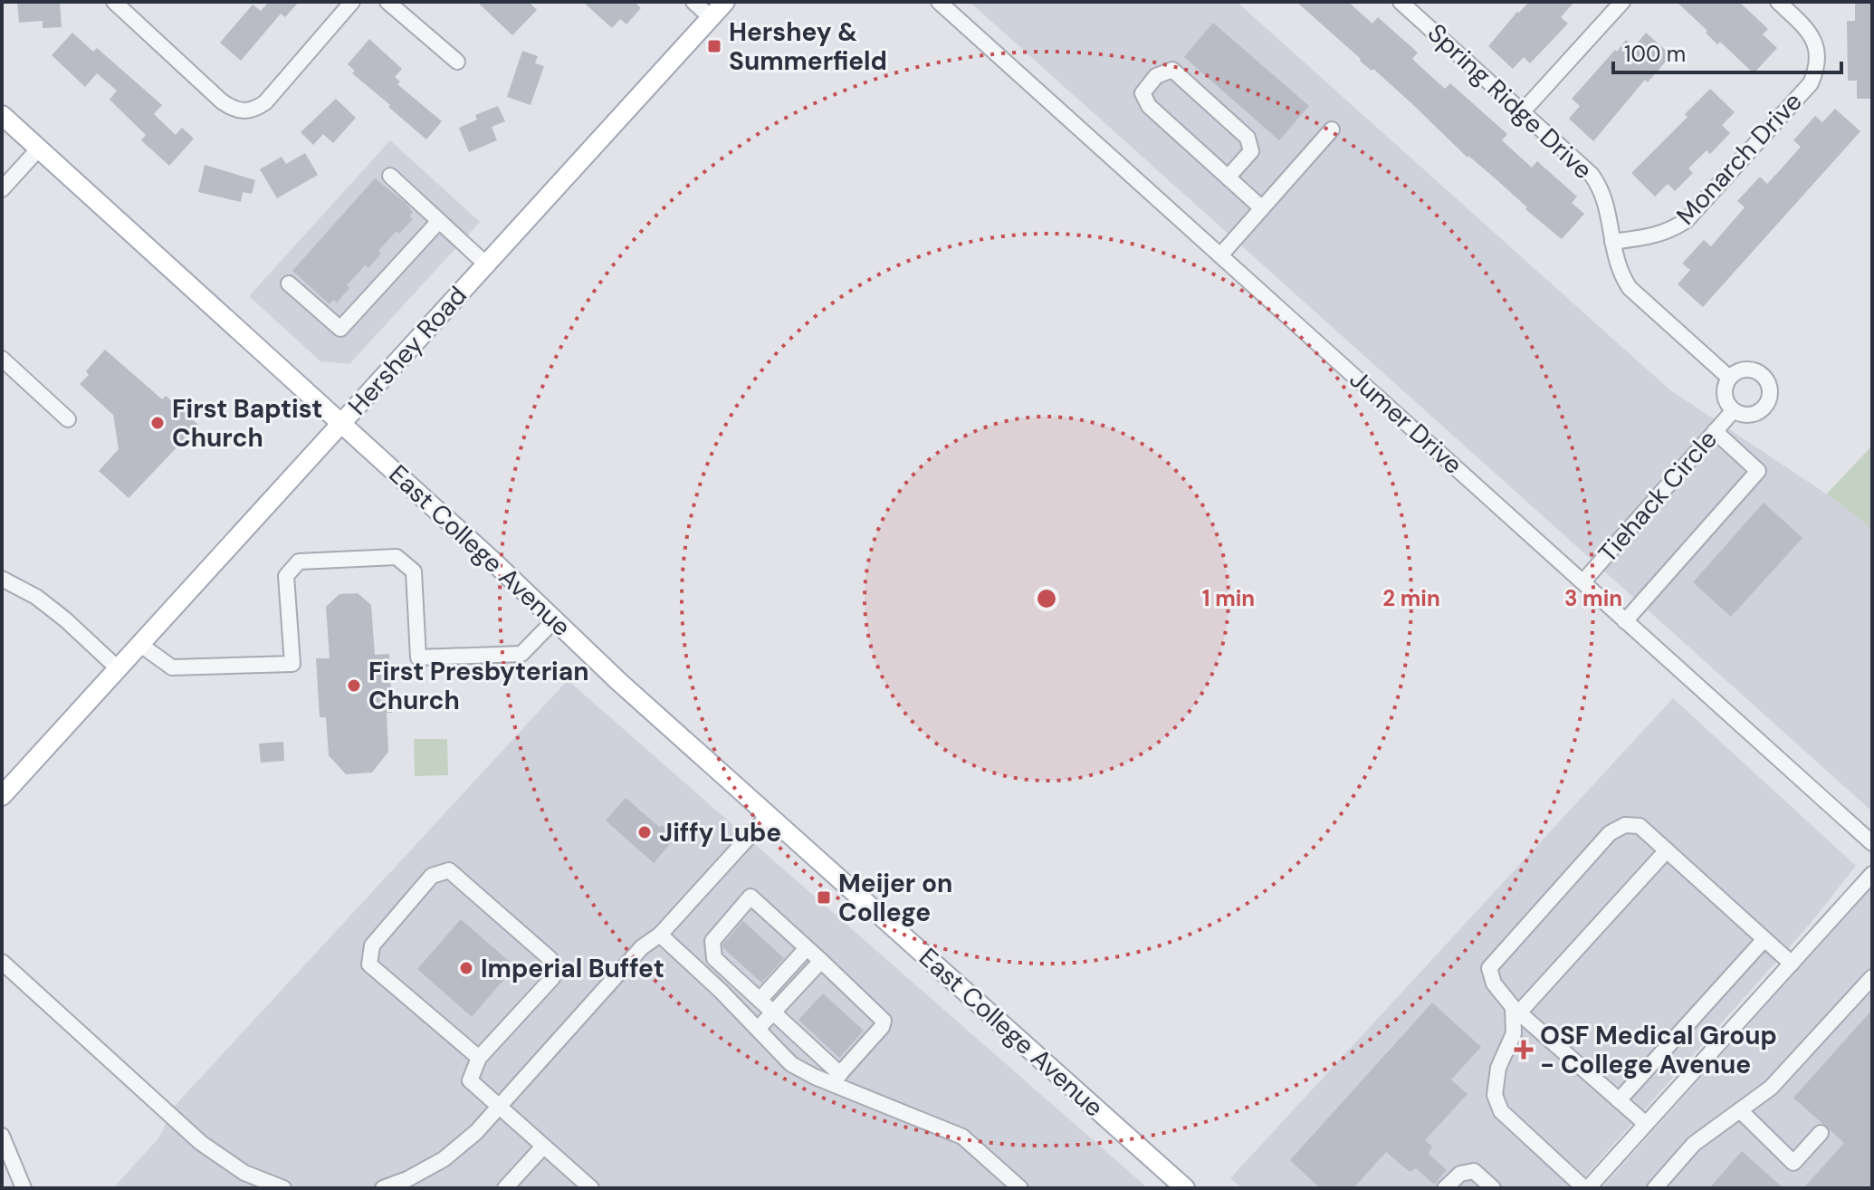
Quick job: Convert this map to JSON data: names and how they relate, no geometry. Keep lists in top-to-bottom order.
{
  "streets": {
    "main road": ["Hershey Road", "East College Avenue"],
    "street": [
      "Spring Ridge Drive",
      "Monarch Drive",
      "Jumer Drive",
      "Tiehack Circle"
    ]
  },
  "crossings": [
    ["Spring Ridge Drive", "Monarch Drive"],
    ["Spring Ridge Drive", "Tiehack Circle"],
    ["Hershey Road", "East College Avenue"],
    ["Jumer Drive", "Tiehack Circle"]
  ],
  "places": {
    "transit": ["Hershey & Summerfield", "Meijer on College"],
    "other": [
      "First Baptist Church",
      "First Presbyterian Church",
      "Jiffy Lube",
      "Imperial Buffet"
    ],
    "health": ["OSF Medical Group - College Avenue"]
  },
  "scale_bar": "100 m",
  "rings": ["1 min", "2 min", "3 min"]
}
